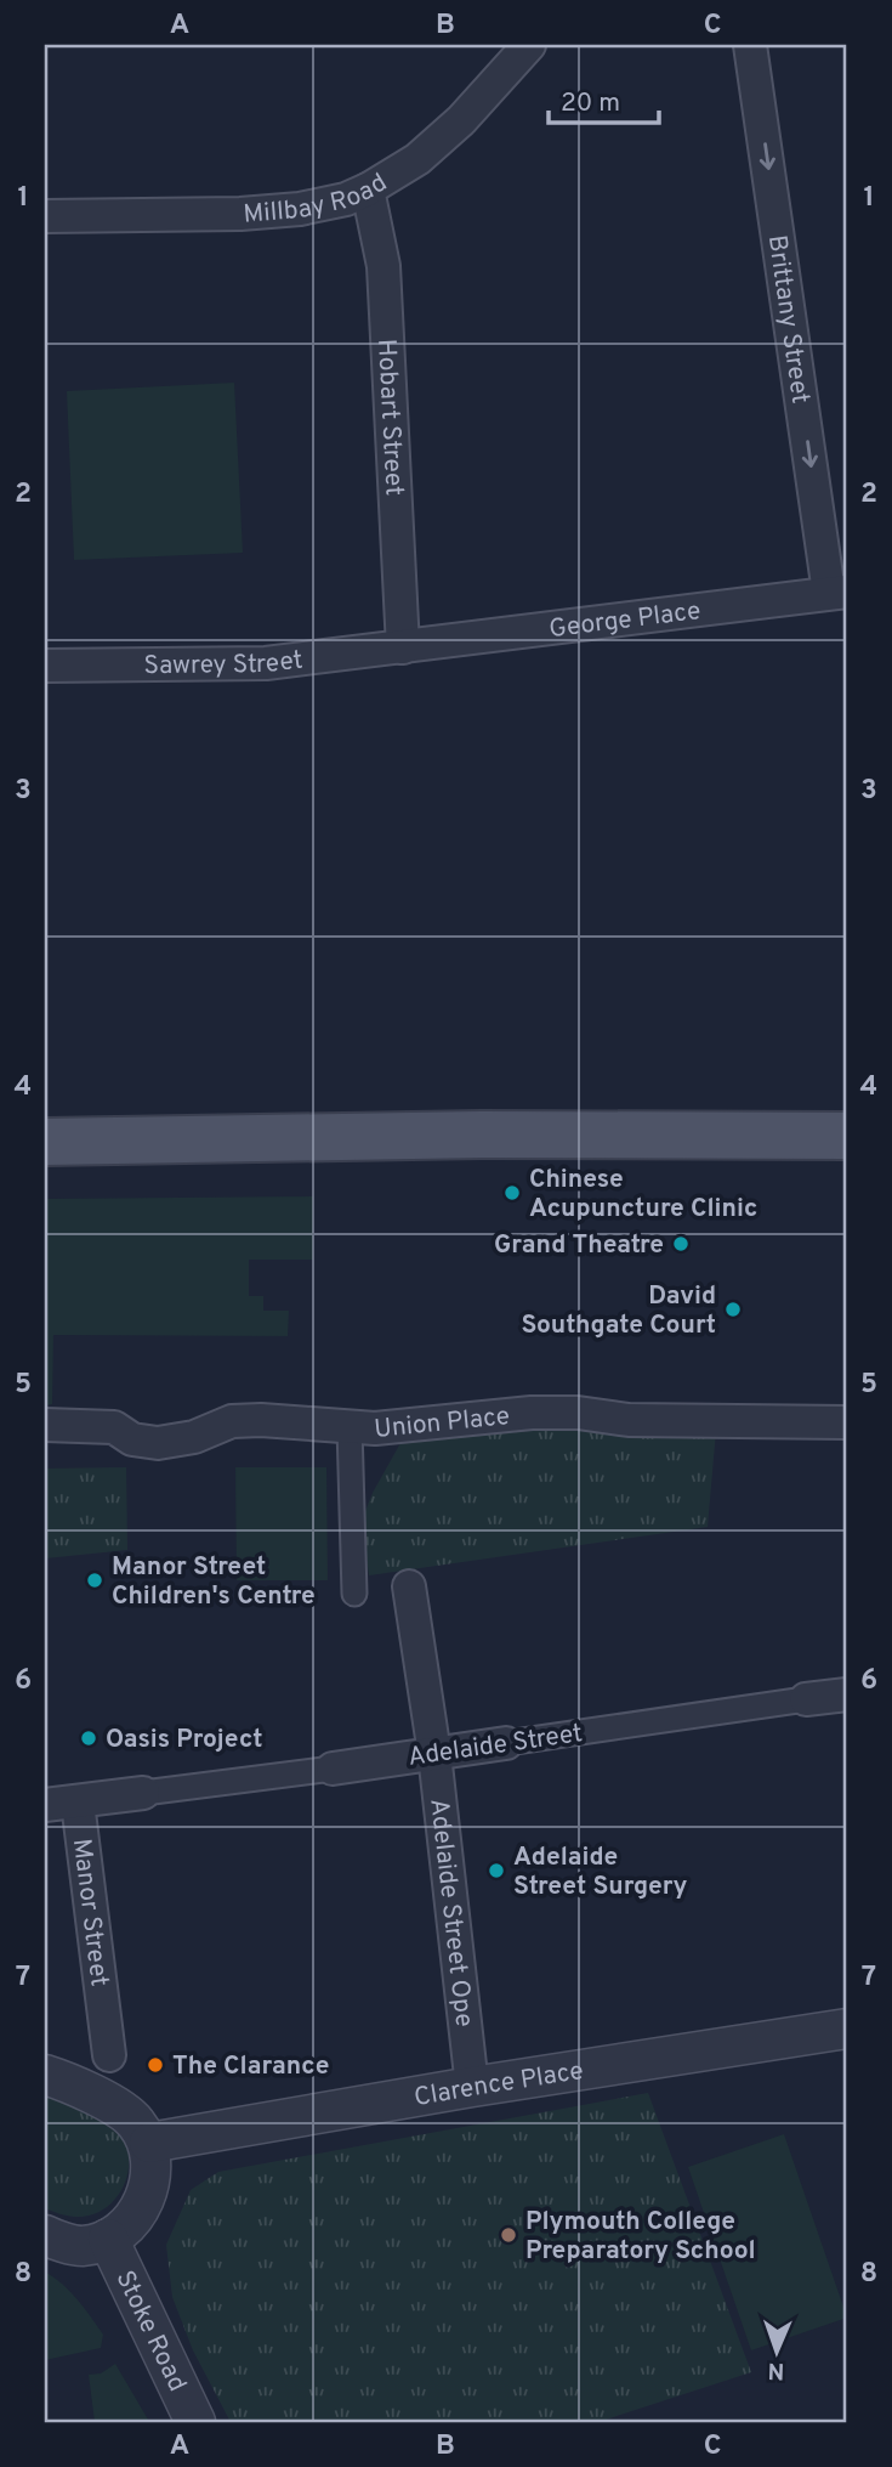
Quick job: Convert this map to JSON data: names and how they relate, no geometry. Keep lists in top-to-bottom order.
{
  "streets": {
    "street": [
      "Millbay Road",
      "Brittany Street",
      "Hobart Street",
      "George Place",
      "Sawrey Street",
      "Union Place",
      "Adelaide Street",
      "Manor Street",
      "Adelaide Street Ope",
      "Clarence Place",
      "Stoke Road"
    ]
  },
  "crossings": [
    ["Millbay Road", "Hobart Street"],
    ["Brittany Street", "George Place"],
    ["Hobart Street", "George Place"],
    ["Hobart Street", "Sawrey Street"],
    ["George Place", "Sawrey Street"],
    ["Adelaide Street", "Adelaide Street Ope"],
    ["Adelaide Street Ope", "Clarence Place"]
  ],
  "one_way": ["Brittany Street"],
  "places": [
    "Chinese Acupuncture Clinic",
    "Grand Theatre",
    "David Southgate Court",
    "Manor Street Children's Centre",
    "Oasis Project",
    "Adelaide Street Surgery",
    "The Clarance",
    "Plymouth College Preparatory School"
  ],
  "scale_bar": "20 m",
  "north": "bottom",
  "grid": {
    "columns": ["A", "B", "C"],
    "rows": [
      "1",
      "2",
      "3",
      "4",
      "5",
      "6",
      "7",
      "8"
    ]
  }
}
